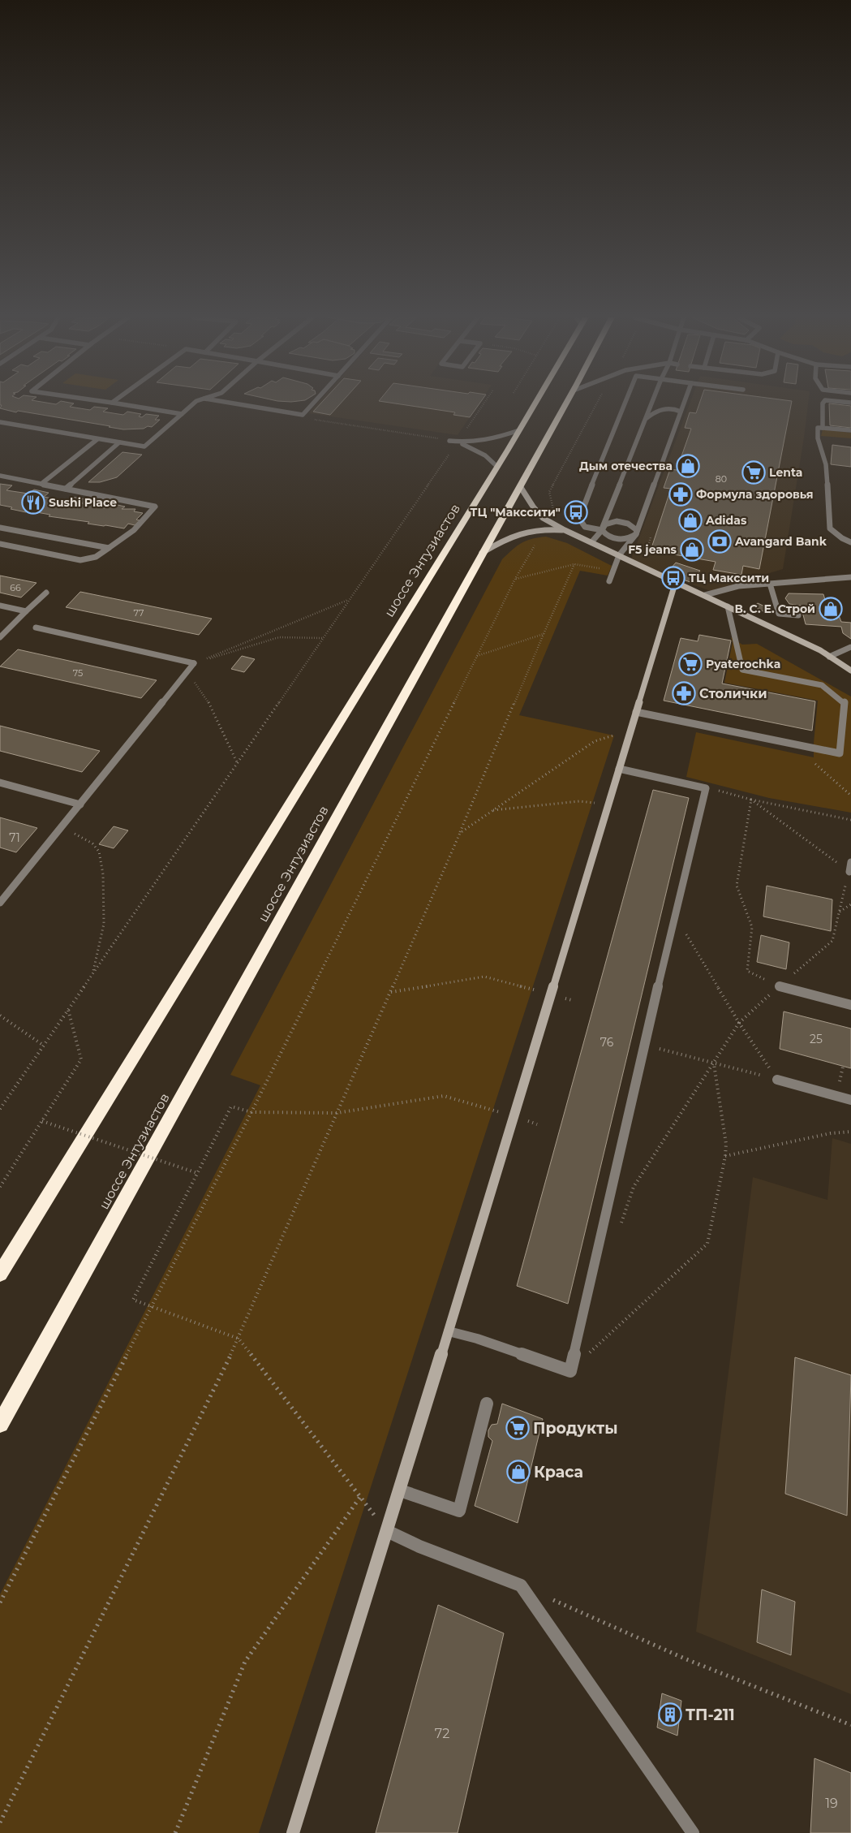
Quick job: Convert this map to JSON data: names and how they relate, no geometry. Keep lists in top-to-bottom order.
{
  "streets": {
    "highway": ["шоссе Энтузиастов"]
  },
  "places": {
    "shop": [
      "Дым отечества",
      "Adidas",
      "F5 jeans",
      "В. С. Е. Строй",
      "Краса"
    ],
    "supermarket": ["Lenta", "Pyaterochka", "Продукты"],
    "pharmacy": ["Формула здоровья", "Столички"],
    "restaurant": ["Sushi Place"],
    "bus stop": ["ТЦ \"Макссити\"", "ТЦ Макссити"],
    "bank": ["Avangard Bank"],
    "building": ["ТП-211"]
  },
  "house_numbers": [
    "80",
    "66",
    "77",
    "75",
    "71",
    "25",
    "76",
    "72",
    "19"
  ]
}
